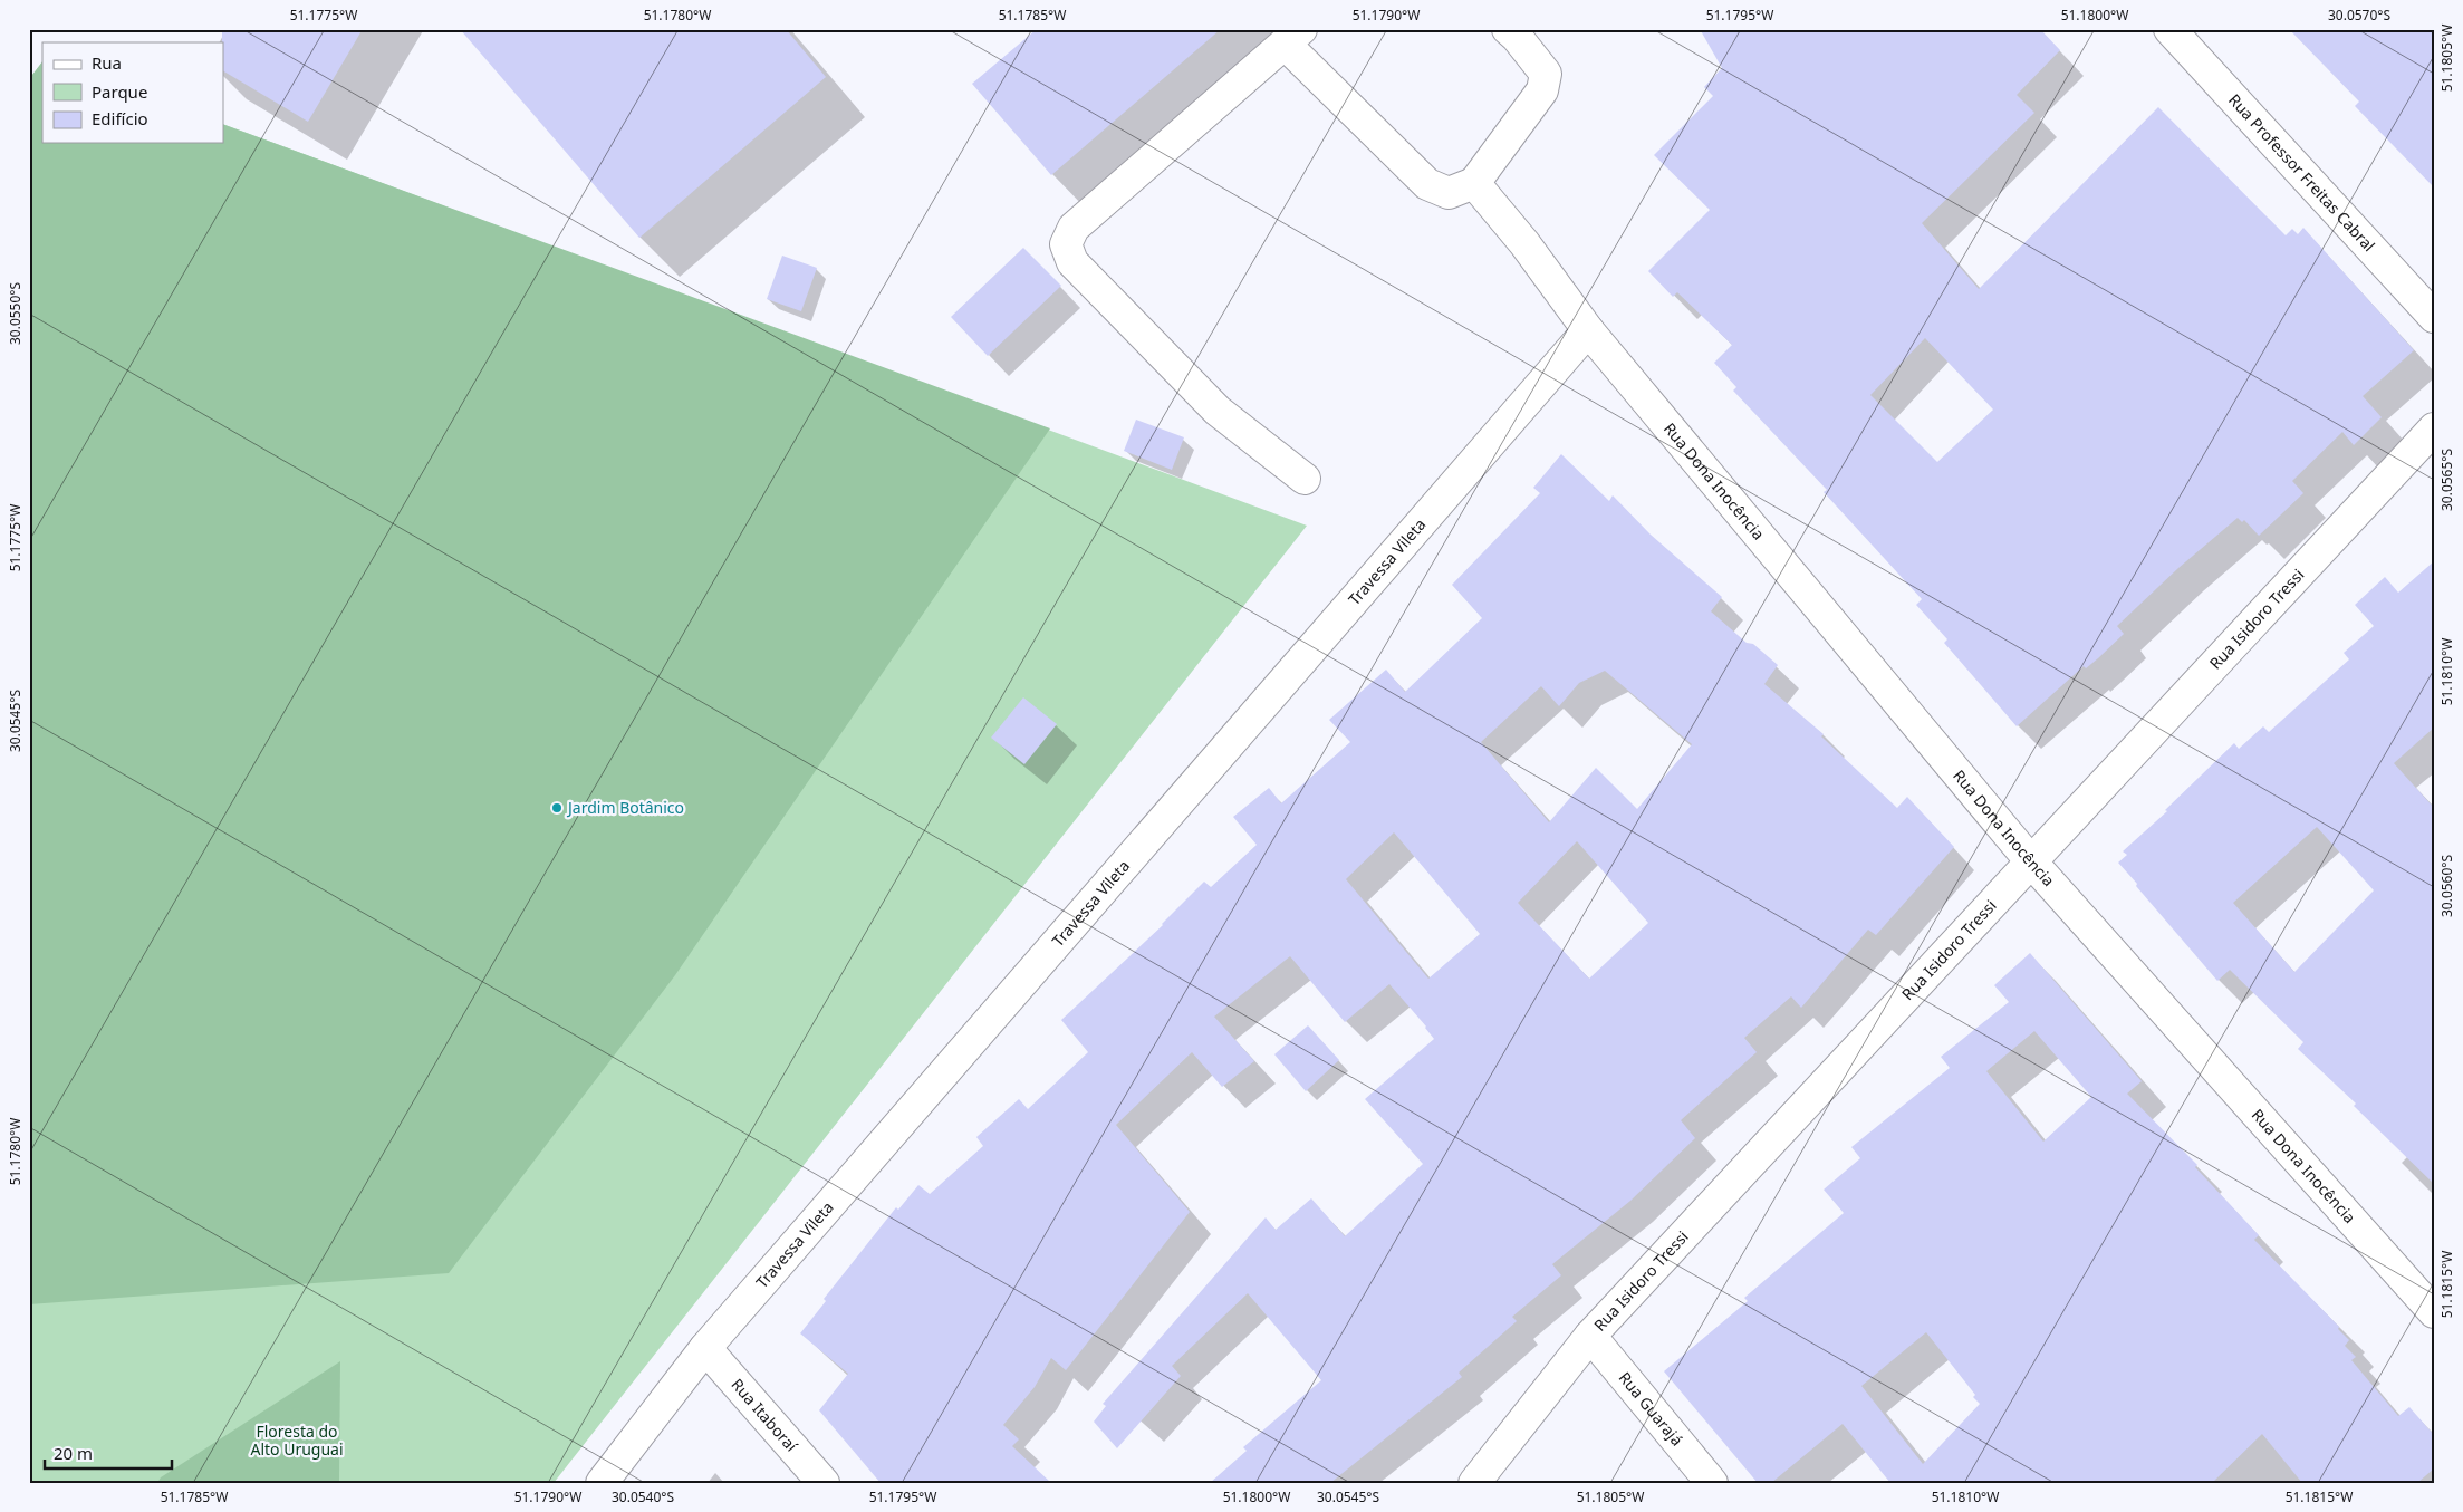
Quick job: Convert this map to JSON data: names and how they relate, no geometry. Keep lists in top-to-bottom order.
{
  "streets": {
    "street": [
      "Rua Professor Freitas Cabral",
      "Rua Dona Inocência",
      "Travessa Vileta",
      "Rua Isidoro Tressi",
      "Rua Guarajá",
      "Rua Itaboraí"
    ]
  },
  "crossings": [
    ["Rua Dona Inocência", "Travessa Vileta"],
    ["Rua Dona Inocência", "Rua Isidoro Tressi"],
    ["Travessa Vileta", "Rua Itaboraí"],
    ["Rua Isidoro Tressi", "Rua Guarajá"]
  ],
  "parks": ["Floresta do Alto Uruguai"],
  "places": ["Jardim Botânico"],
  "legend": ["Rua", "Parque", "Edifício"],
  "scale_bar": "20 m",
  "coordinates": [
    "51.1775°W",
    "51.1780°W",
    "51.1785°W",
    "51.1790°W",
    "51.1795°W",
    "51.1800°W",
    "30.0570°S",
    "51.1805°W",
    "30.0550°S",
    "30.0565°S",
    "51.1810°W",
    "30.0545°S",
    "30.0560°S",
    "51.1815°W",
    "30.0540°S"
  ]
}
